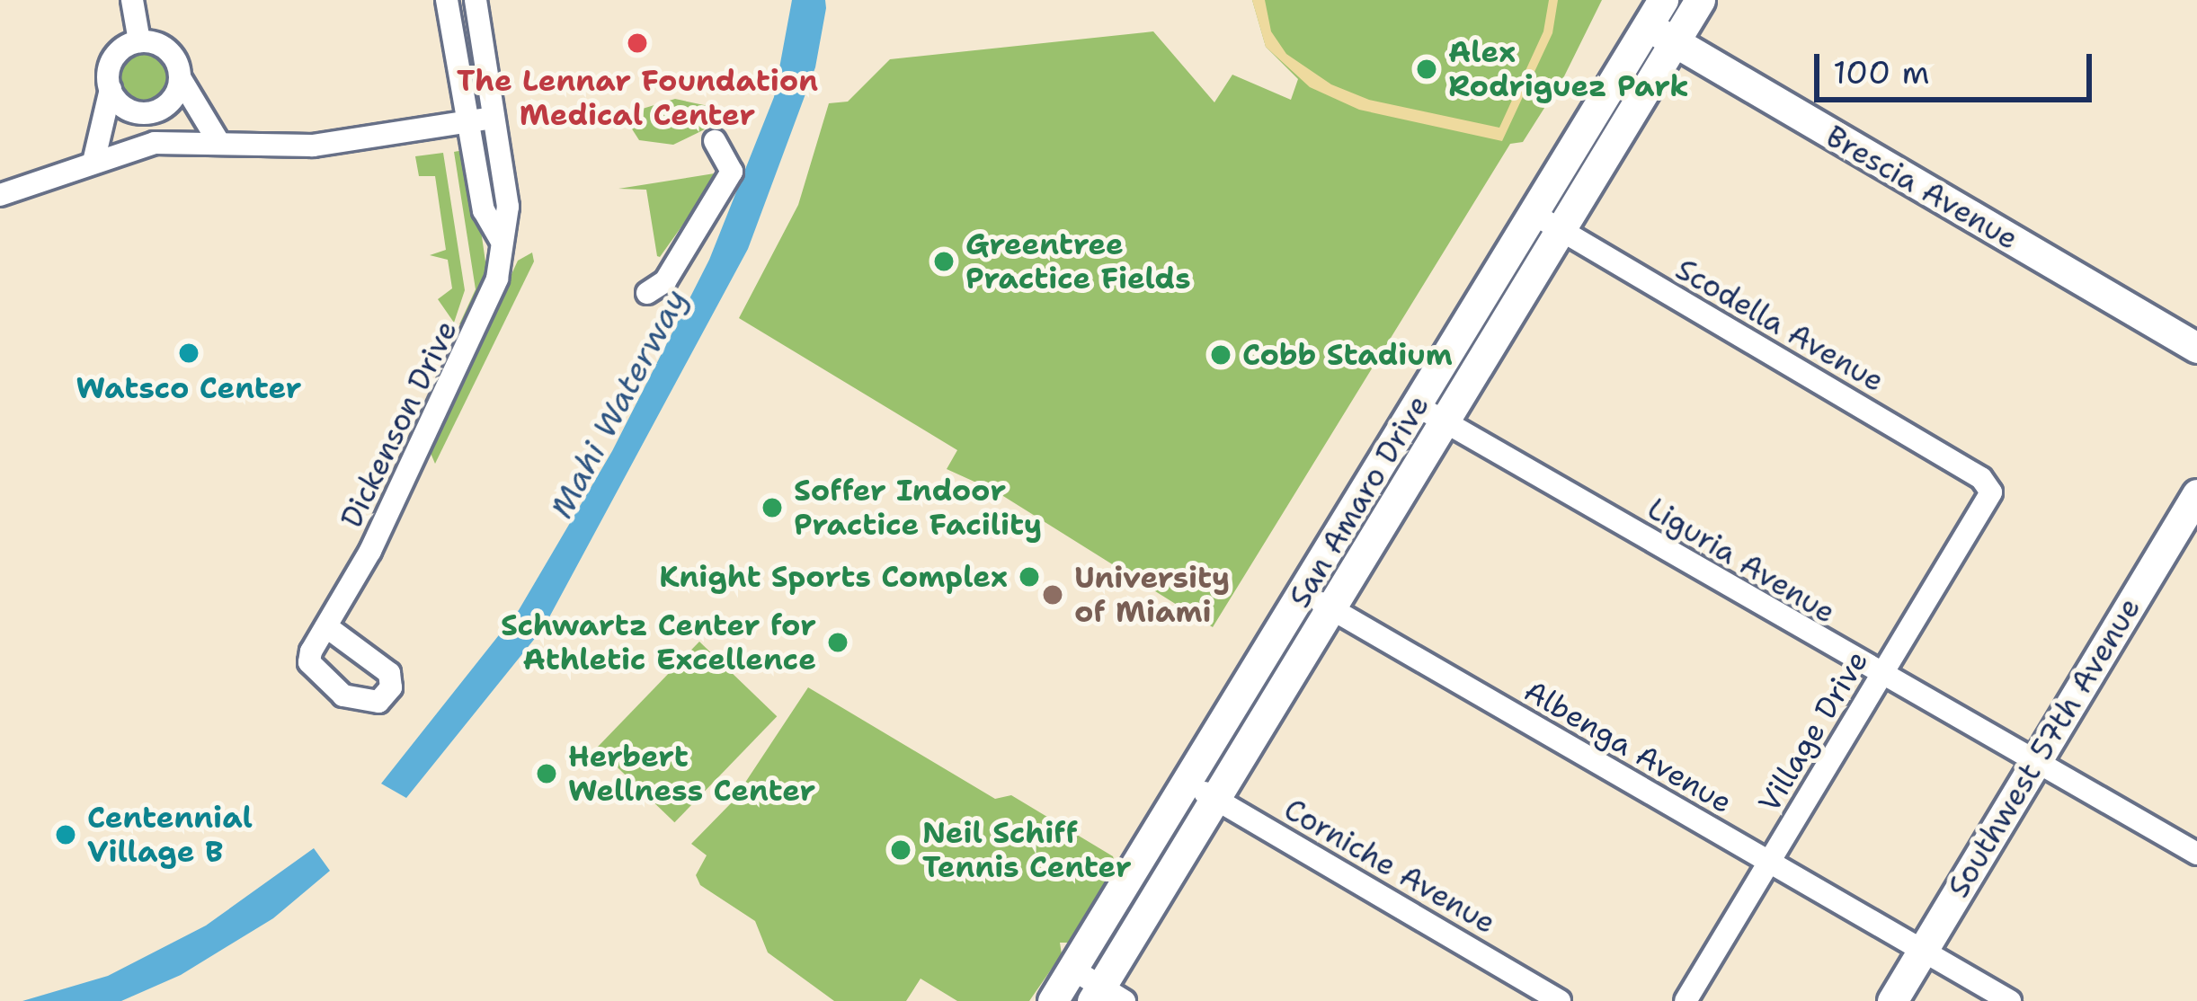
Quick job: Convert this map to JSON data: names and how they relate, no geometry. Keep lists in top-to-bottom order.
{
  "streets": {
    "street": [
      "Brescia Avenue",
      "Scodella Avenue",
      "Dickenson Drive",
      "San Amaro Drive",
      "Liguria Avenue",
      "Village Drive",
      "Albenga Avenue",
      "Southwest 57th Avenue",
      "Corniche Avenue"
    ]
  },
  "crossings": [
    ["Brescia Avenue", "San Amaro Drive"],
    ["Scodella Avenue", "San Amaro Drive"],
    ["Scodella Avenue", "Village Drive"],
    ["San Amaro Drive", "Liguria Avenue"],
    ["San Amaro Drive", "Albenga Avenue"],
    ["San Amaro Drive", "Corniche Avenue"],
    ["Liguria Avenue", "Village Drive"],
    ["Liguria Avenue", "Southwest 57th Avenue"],
    ["Village Drive", "Albenga Avenue"],
    ["Albenga Avenue", "Southwest 57th Avenue"]
  ],
  "water": ["Mahi Waterway"],
  "places": [
    "The Lennar Foundation Medical Center",
    "Alex Rodriguez Park",
    "Greentree Practice Fields",
    "Watsco Center",
    "Cobb Stadium",
    "Soffer Indoor Practice Facility",
    "Knight Sports Complex",
    "University of Miami",
    "Schwartz Center for Athletic Excellence",
    "Herbert Wellness Center",
    "Centennial Village B",
    "Neil Schiff Tennis Center"
  ],
  "scale_bar": "100 m"
}
